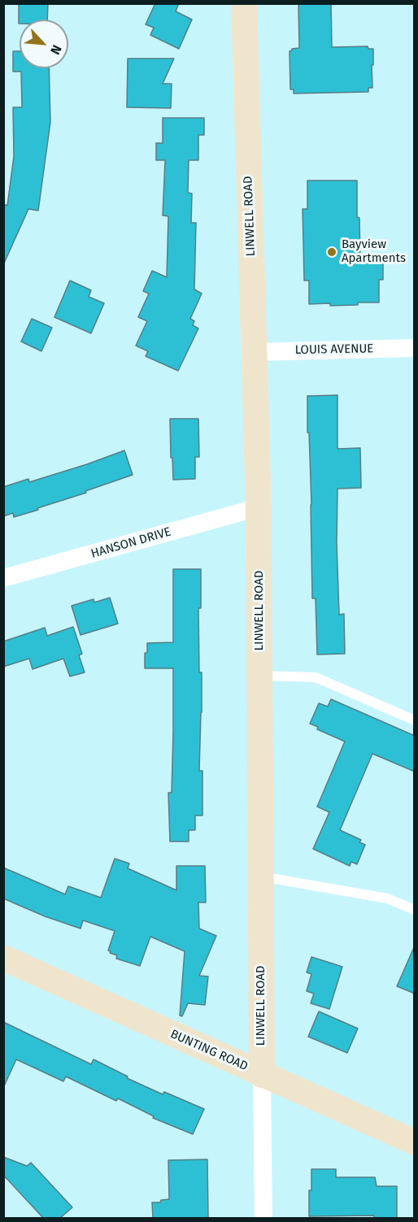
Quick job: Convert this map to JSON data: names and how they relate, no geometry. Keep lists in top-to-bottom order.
{
  "streets": {
    "main road": ["LINWELL ROAD", "BUNTING ROAD"],
    "street": ["LOUIS AVENUE", "HANSON DRIVE"]
  },
  "crossings": [
    ["LINWELL ROAD", "LOUIS AVENUE"],
    ["LINWELL ROAD", "HANSON DRIVE"],
    ["LINWELL ROAD", "BUNTING ROAD"]
  ],
  "places": ["Bayview Apartments"],
  "north": "bottom right"
}
